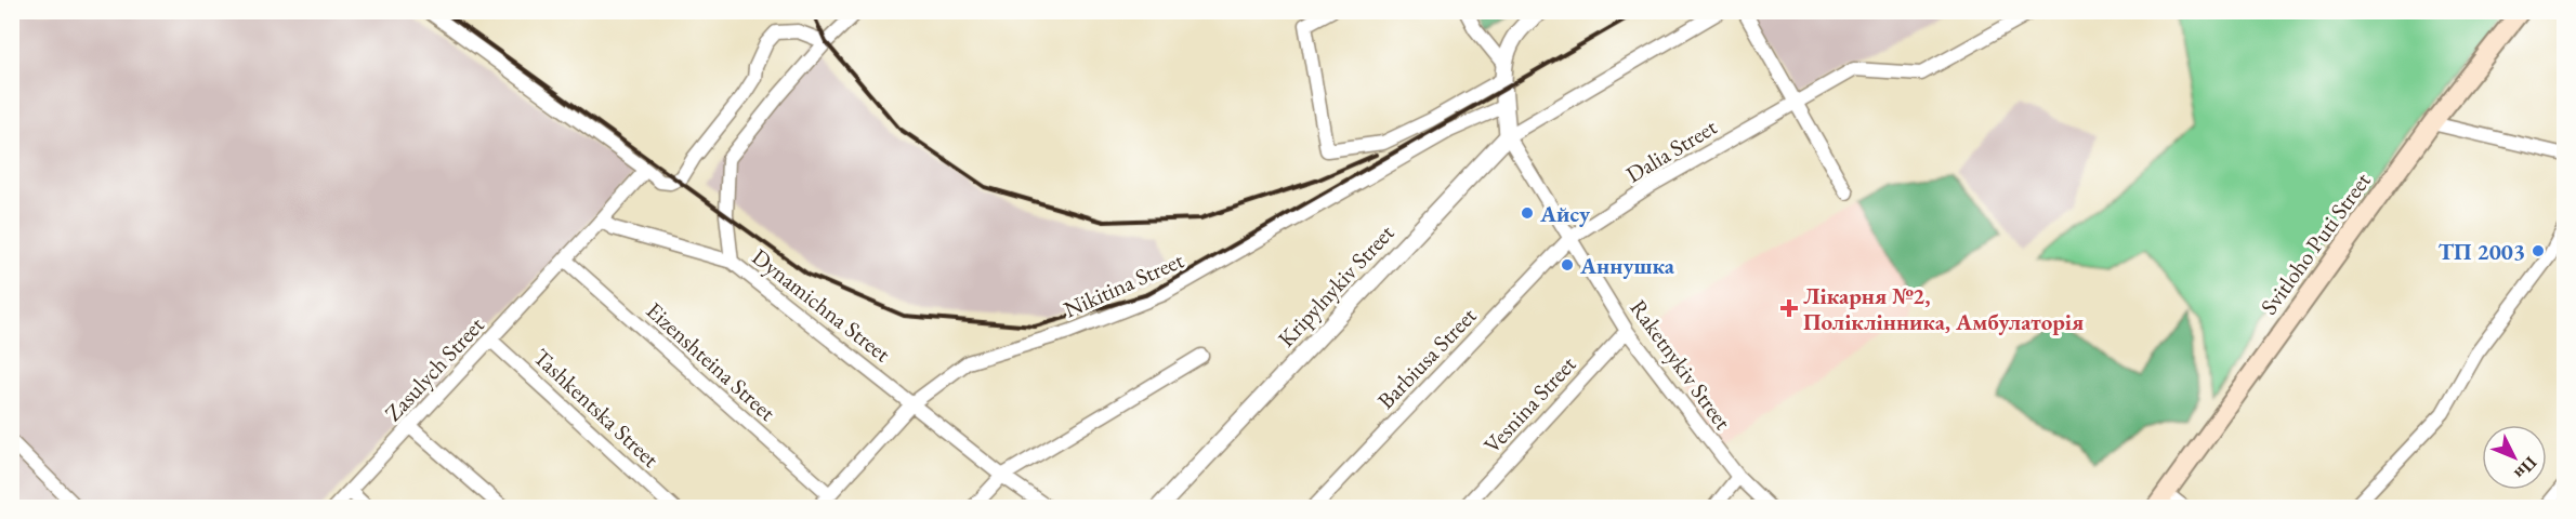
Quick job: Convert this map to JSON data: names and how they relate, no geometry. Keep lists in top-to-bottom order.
{
  "streets": {
    "main road": ["Svitloho Puti Street"],
    "street": [
      "Dalia Street",
      "Nikitina Street",
      "Kripylnykiv Street",
      "Dynamichna Street",
      "Barbiusa Street",
      "Eizenshteina Street",
      "Raketnykiv Street",
      "Zasulych Street",
      "Vesnina Street",
      "Tashkentska Street"
    ]
  },
  "crossings": [
    ["Dalia Street", "Barbiusa Street"],
    ["Dalia Street", "Raketnykiv Street"],
    ["Nikitina Street", "Dynamichna Street"],
    ["Nikitina Street", "Eizenshteina Street"],
    ["Kripylnykiv Street", "Raketnykiv Street"],
    ["Barbiusa Street", "Raketnykiv Street"],
    ["Eizenshteina Street", "Zasulych Street"],
    ["Raketnykiv Street", "Vesnina Street"],
    ["Zasulych Street", "Tashkentska Street"]
  ],
  "places": {
    "other": ["Айсу", "ТП 2003", "Аннушка"],
    "health": ["Лікарня №2, Поліклінника, Амбулаторія"]
  },
  "north": "bottom right"
}
